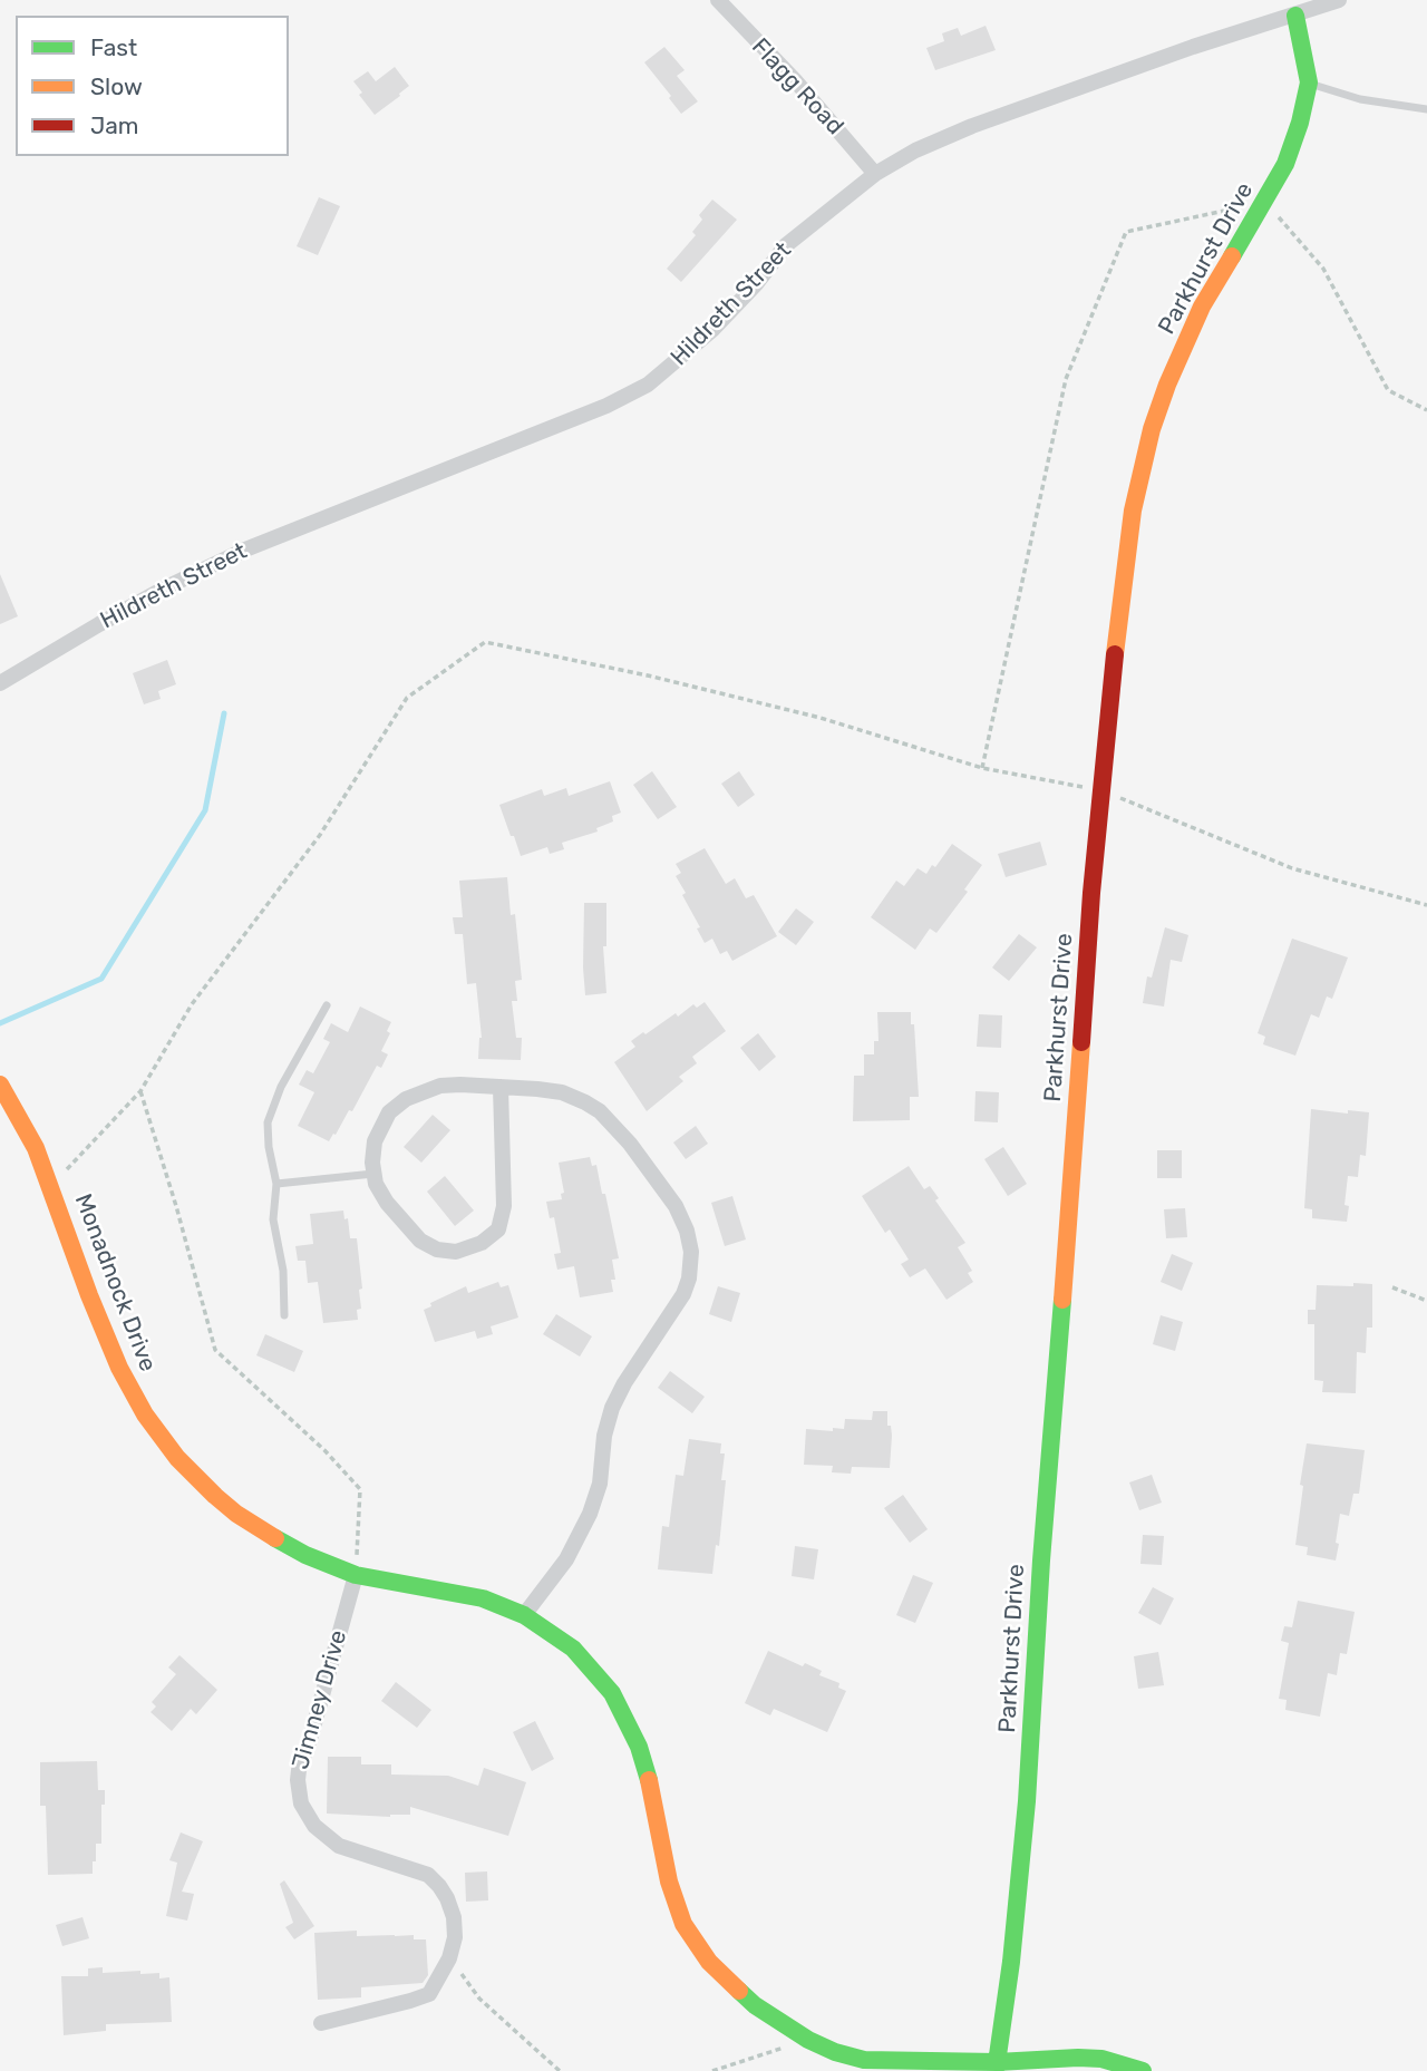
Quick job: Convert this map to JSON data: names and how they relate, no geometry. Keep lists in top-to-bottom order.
{
  "streets": {
    "street": [
      "Flagg Road",
      "Parkhurst Drive",
      "Hildreth Street",
      "Monadnock Drive",
      "Jimney Drive"
    ]
  },
  "crossings": [
    ["Flagg Road", "Hildreth Street"],
    ["Parkhurst Drive", "Hildreth Street"],
    ["Parkhurst Drive", "Monadnock Drive"],
    ["Monadnock Drive", "Jimney Drive"]
  ],
  "legend": ["Fast", "Slow", "Jam"]
}
